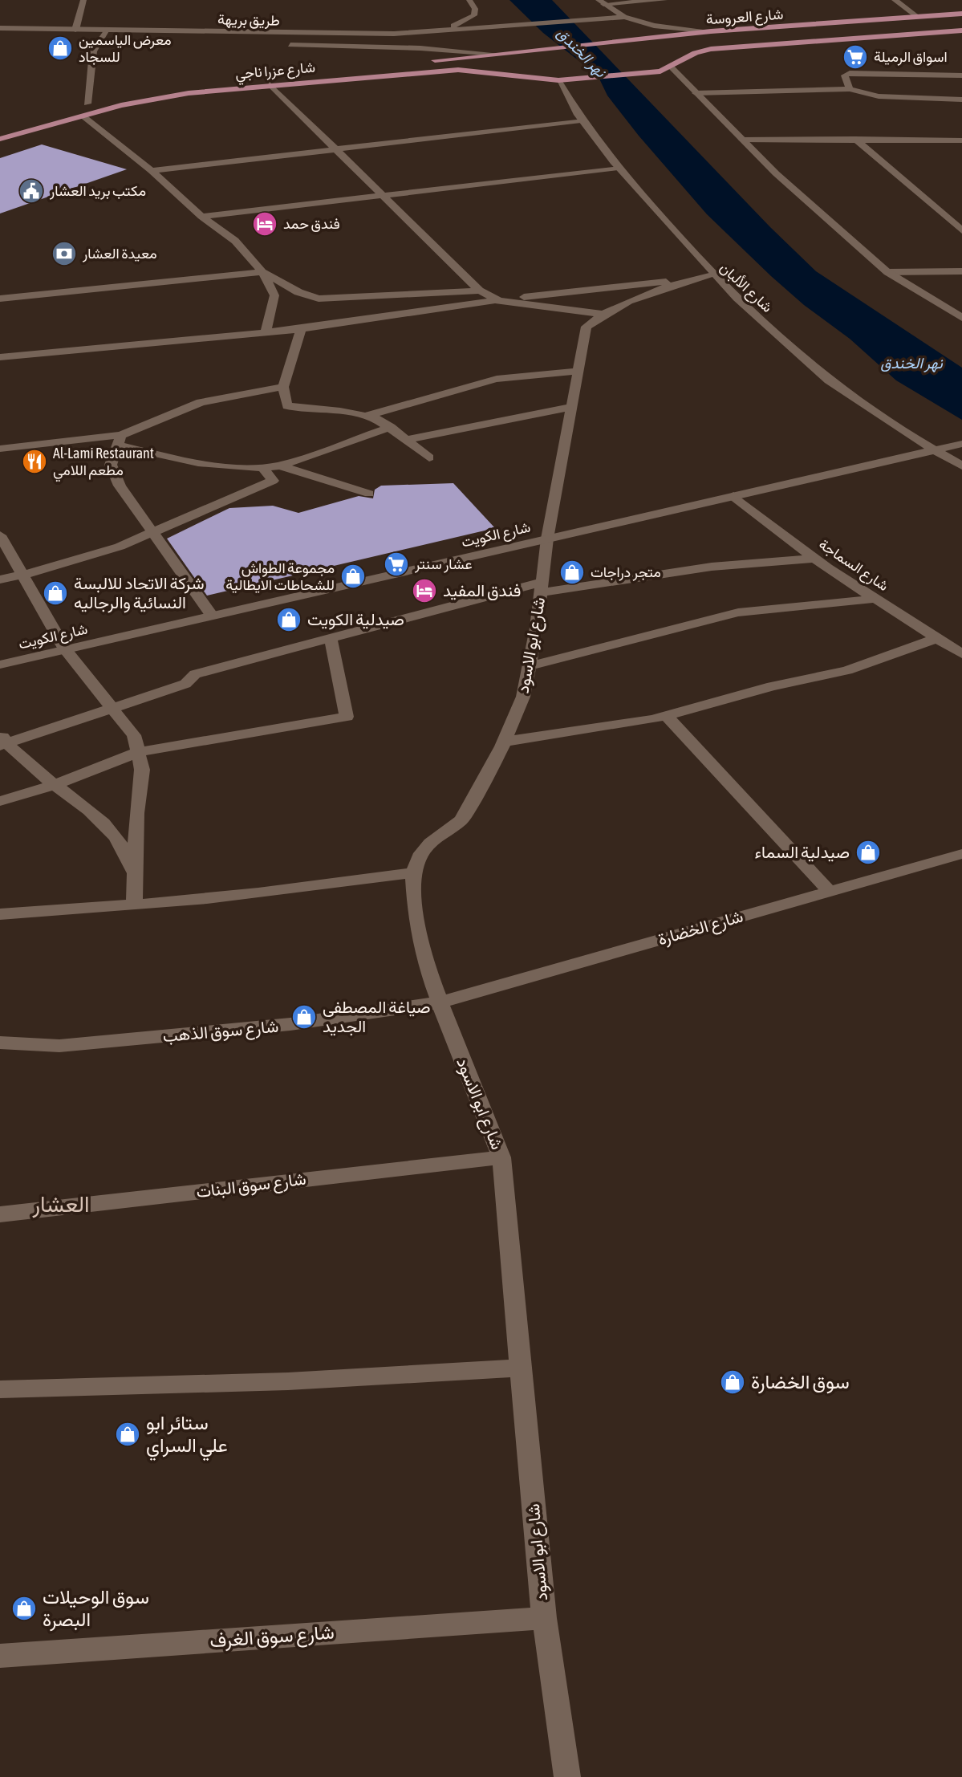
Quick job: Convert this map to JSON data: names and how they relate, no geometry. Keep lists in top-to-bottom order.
{
  "streets": {
    "main road": ["شارع العروسة", "شارع عزرا ناجي"],
    "street": [
      "طريق بريهة",
      "شارع الألبان",
      "شارع الكويت",
      "شارع السماجة",
      "شارع ابو الاسود",
      "شارع الخضارة",
      "شارع سوق الذهب",
      "شارع سوق البنات",
      "شارع سوق الغرف"
    ]
  },
  "crossings": [
    ["شارع العروسة", "طريق بريهة"],
    ["شارع العروسة", "شارع عزرا ناجي"],
    ["شارع العروسة", "شارع الألبان"],
    ["شارع عزرا ناجي", "شارع الألبان"],
    ["شارع الألبان", "شارع الكويت"],
    ["شارع الكويت", "شارع السماجة"],
    ["شارع الكويت", "شارع ابو الاسود"],
    ["شارع ابو الاسود", "شارع الخضارة"],
    ["شارع ابو الاسود", "شارع سوق الذهب"],
    ["شارع ابو الاسود", "شارع سوق البنات"],
    ["شارع ابو الاسود", "شارع سوق الغرف"],
    ["شارع الخضارة", "شارع سوق الذهب"]
  ],
  "districts": ["العشار"],
  "water": ["نهر الخندق"],
  "places": {
    "shop": [
      "معرض الياسمين للسجاد",
      "متجر دراجات",
      "مجموعة الطواش للشحاطات الايطالية",
      "شركة الاتحاد للالبسة النسائية والرجاليه",
      "صيدلية الكويت",
      "صيدلية السماء",
      "صياغة المصطفى الجديد",
      "سوق الخضارة",
      "ستائر ابو علي السراي",
      "سوق الوحيلات البصرة"
    ],
    "supermarket": ["اسواق الرميلة", "عشار سنتر"],
    "public building": ["مكتب بريد العشار"],
    "hotel": ["فندق حمد", "فندق المفيد"],
    "bank": ["معيدة العشار"],
    "restaurant": ["Al-Lami Restaurant مطعم اللامي"]
  }
}
